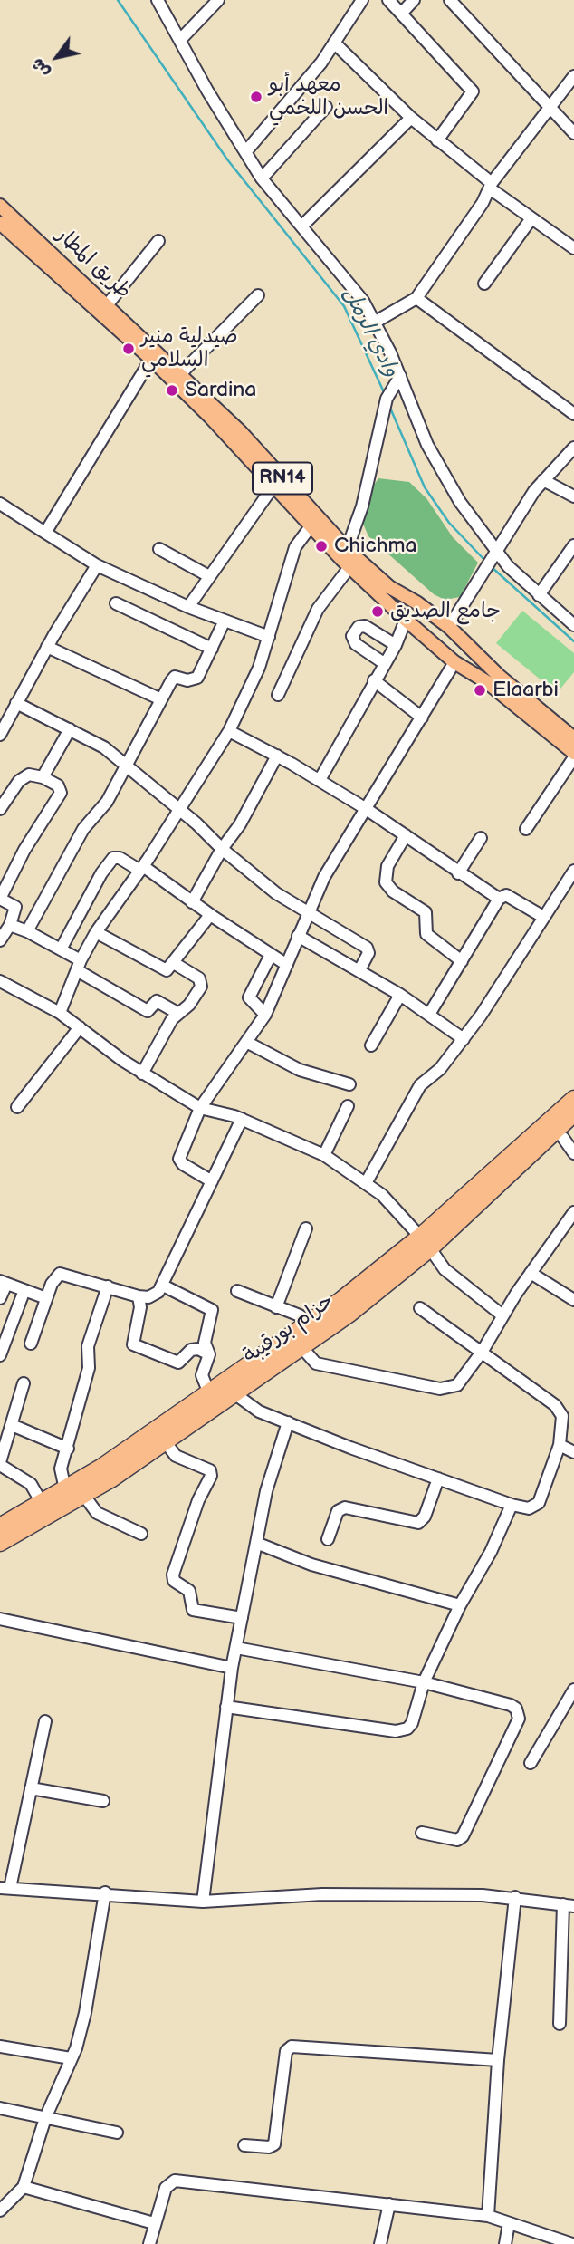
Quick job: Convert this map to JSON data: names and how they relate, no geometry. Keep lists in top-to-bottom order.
{
  "streets": {
    "highway": ["حزام بورقيبة"],
    "main road": ["طريق المطار", "RN14"]
  },
  "water": ["وادي الرمل"],
  "places": [
    "معهد أبو الحسن اللخمي",
    "صيدلية منير السلامي",
    "Sardina",
    "Chichma",
    "جامع الصديق",
    "Elaarbi"
  ],
  "north": "bottom left"
}
